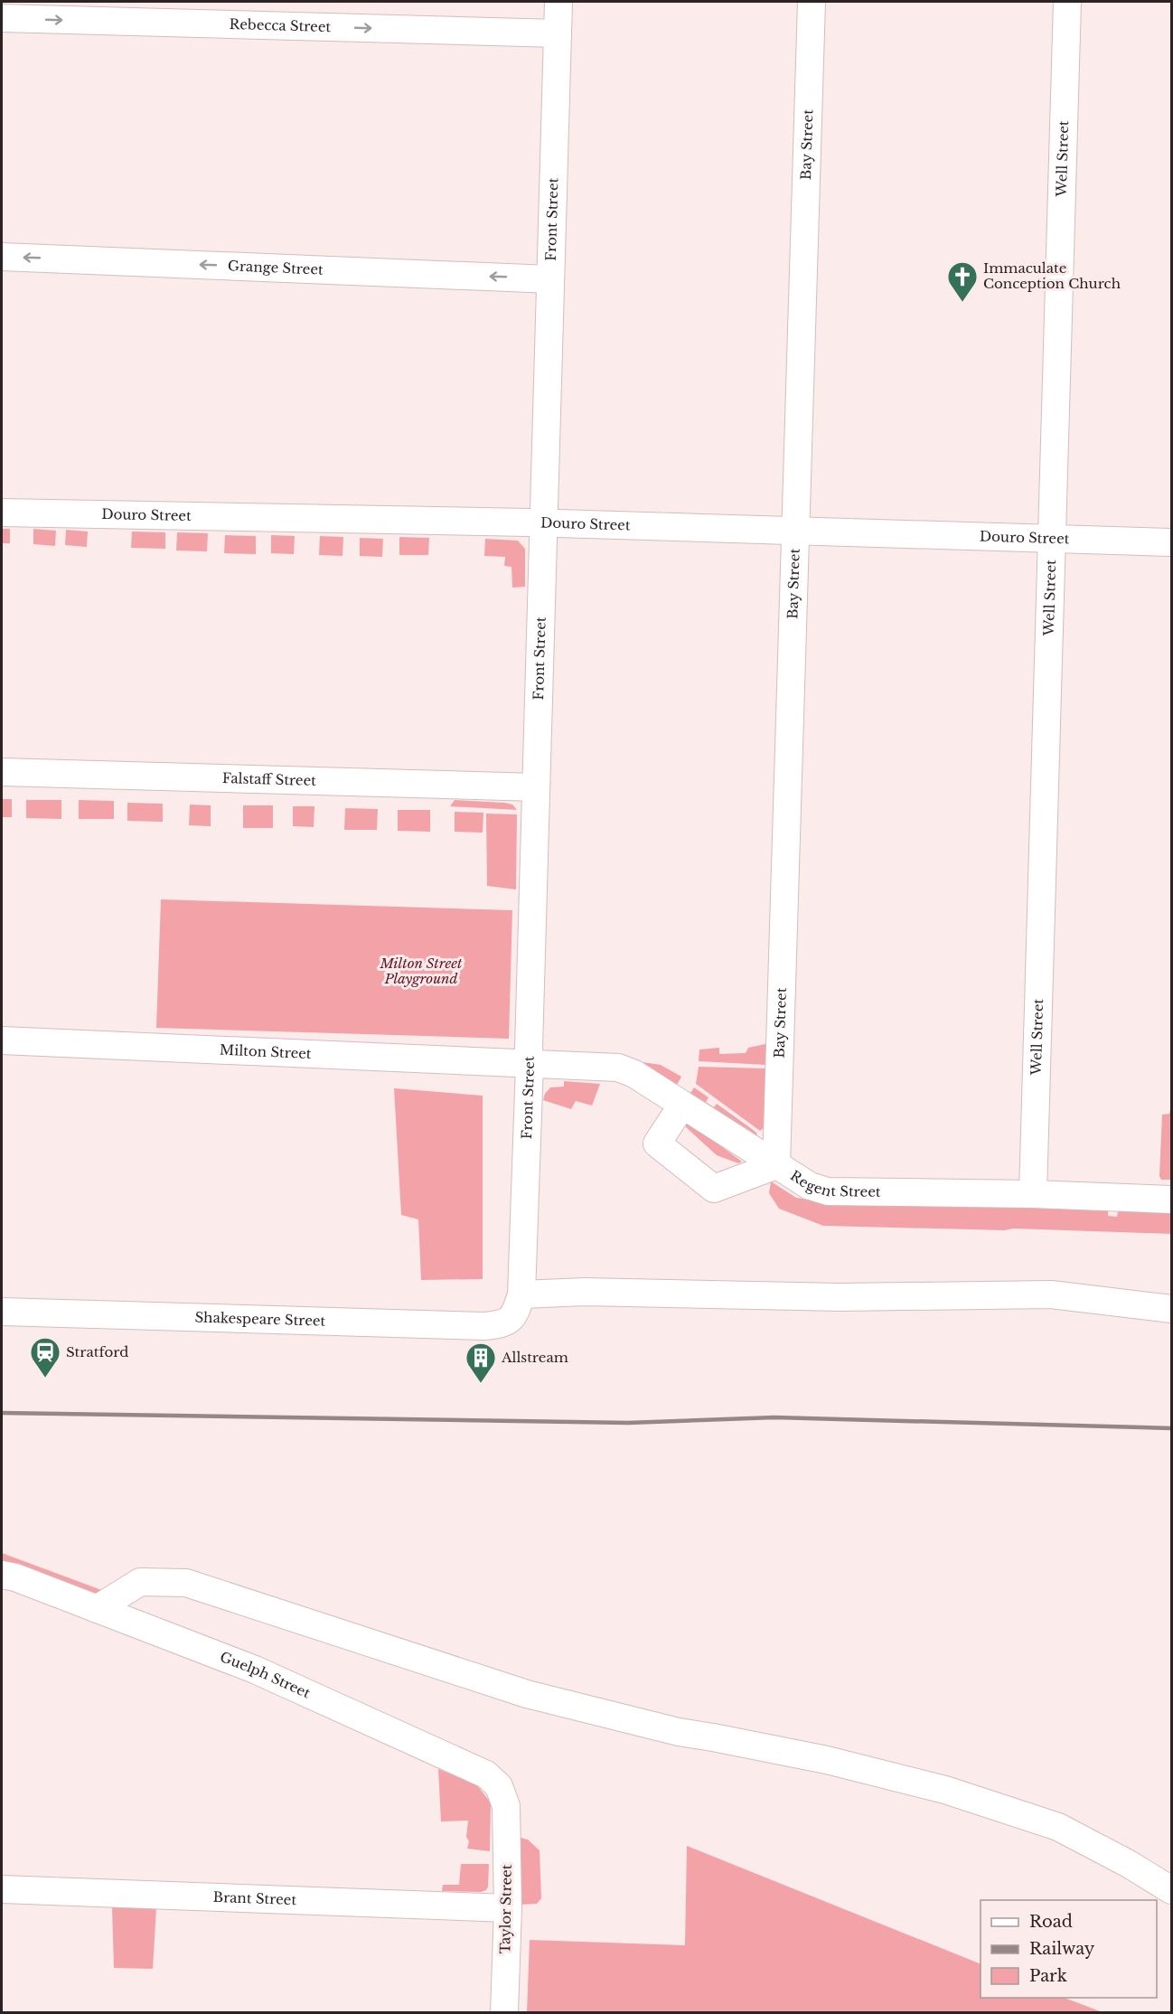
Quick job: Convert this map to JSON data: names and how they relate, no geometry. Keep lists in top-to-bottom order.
{
  "streets": {
    "street": [
      "Rebecca Street",
      "Bay Street",
      "Well Street",
      "Front Street",
      "Grange Street",
      "Douro Street",
      "Falstaff Street",
      "Milton Street",
      "Regent Street",
      "Shakespeare Street",
      "Guelph Street",
      "Brant Street",
      "Taylor Street"
    ]
  },
  "crossings": [
    ["Rebecca Street", "Front Street"],
    ["Bay Street", "Douro Street"],
    ["Bay Street", "Regent Street"],
    ["Well Street", "Douro Street"],
    ["Well Street", "Regent Street"],
    ["Front Street", "Grange Street"],
    ["Front Street", "Douro Street"],
    ["Front Street", "Falstaff Street"],
    ["Front Street", "Milton Street"],
    ["Front Street", "Regent Street"],
    ["Front Street", "Shakespeare Street"],
    ["Milton Street", "Regent Street"],
    ["Guelph Street", "Taylor Street"],
    ["Brant Street", "Taylor Street"]
  ],
  "one_way": ["Rebecca Street", "Grange Street"],
  "parks": ["Milton Street Playground"],
  "places": {
    "church": ["Immaculate Conception Church"],
    "station": ["Stratford"],
    "building": ["Allstream"]
  },
  "legend": ["Road", "Railway", "Park"]
}
